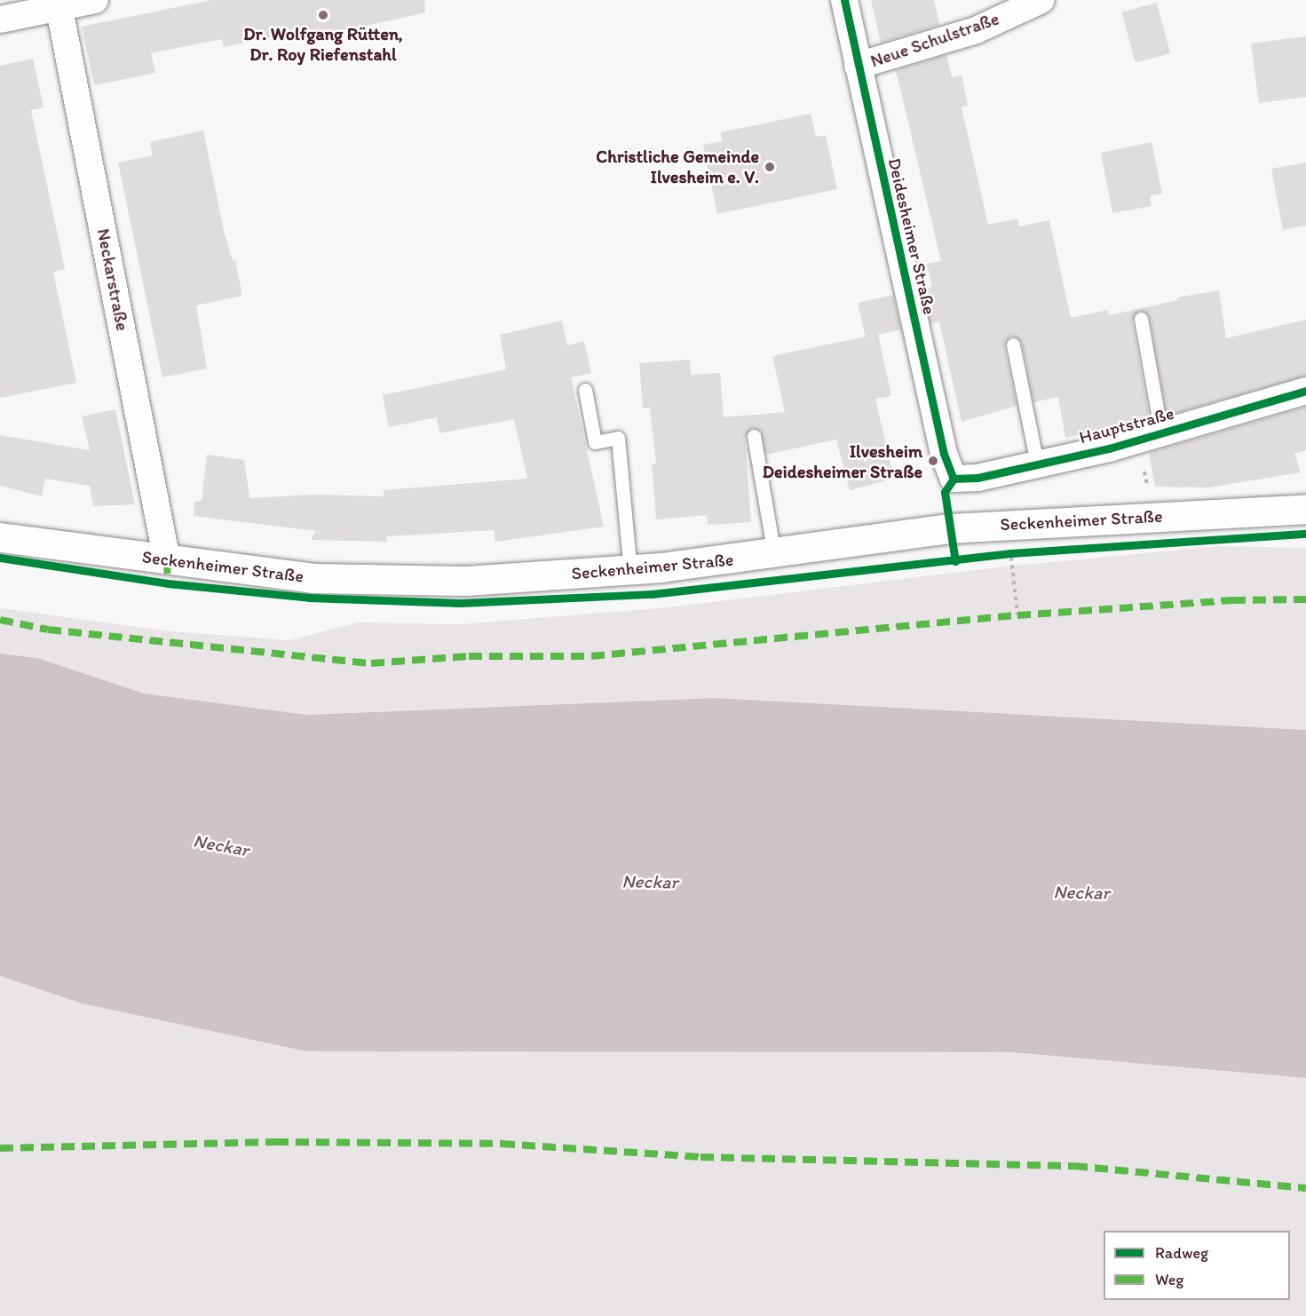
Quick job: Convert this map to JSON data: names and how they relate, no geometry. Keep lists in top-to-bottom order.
{
  "streets": {
    "main road": ["Seckenheimer Straße"],
    "street": [
      "Neue Schulstraße",
      "Deidesheimer Straße",
      "Neckarstraße",
      "Hauptstraße"
    ]
  },
  "crossings": [
    ["Neue Schulstraße", "Deidesheimer Straße"],
    ["Deidesheimer Straße", "Hauptstraße"],
    ["Neckarstraße", "Seckenheimer Straße"]
  ],
  "water": ["Neckar"],
  "places": ["Dr. Wolfgang Rütten, Dr. Roy Riefenstahl", "Christliche Gemeinde Ilvesheim e. V.", "Ilvesheim Deidesheimer Straße"],
  "legend": ["Radweg", "Weg"]
}
